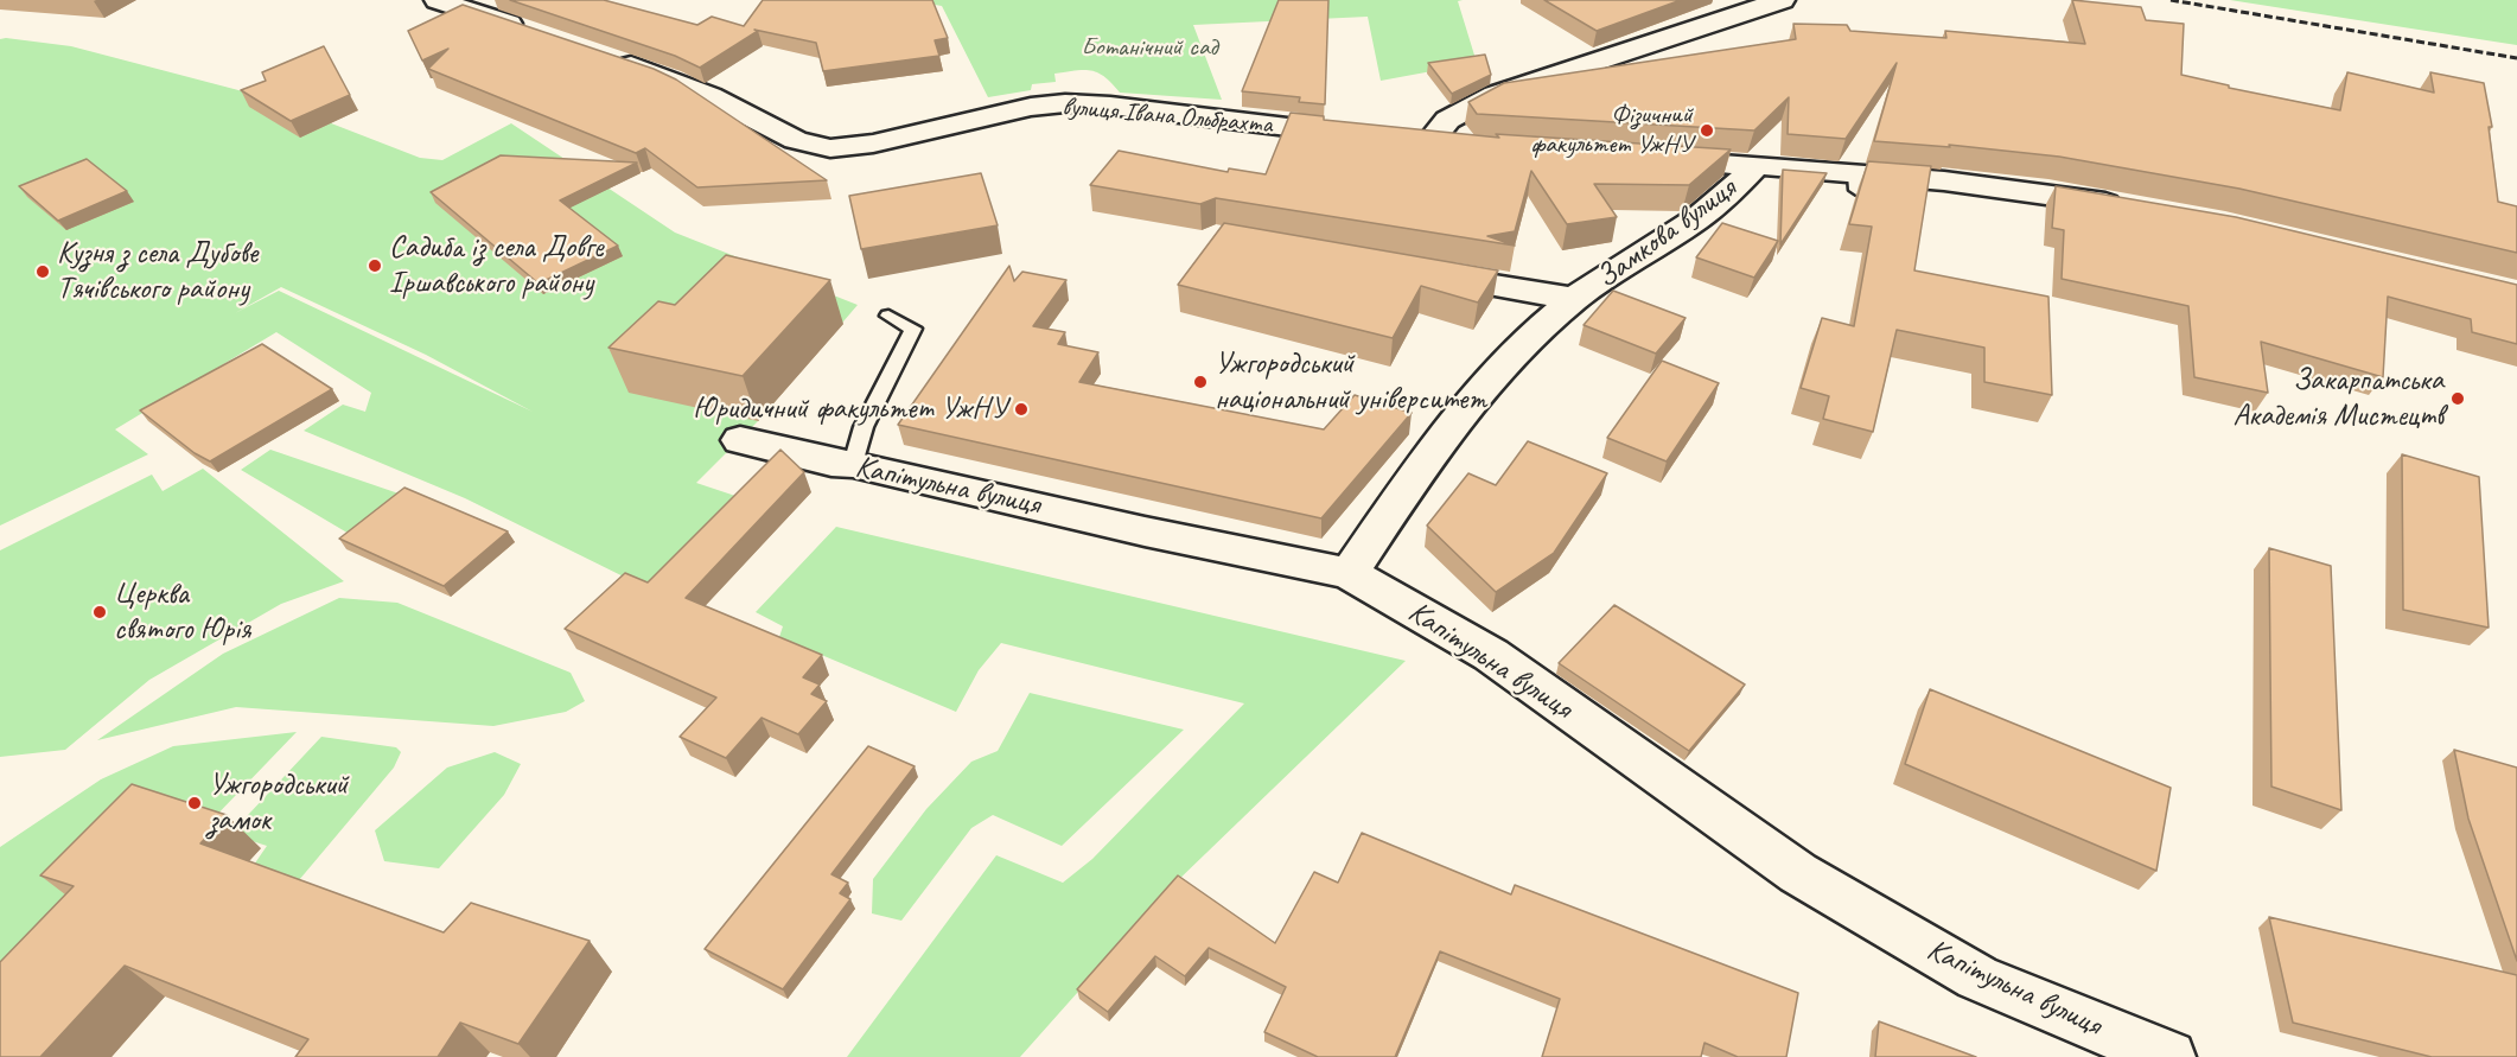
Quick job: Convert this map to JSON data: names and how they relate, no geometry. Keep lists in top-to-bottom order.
{
  "streets": {
    "street": ["вулиця Івана Ольбрахта", "Замкова вулиця", "Капітульна вулиця"]
  },
  "crossings": [
    ["Замкова вулиця", "Капітульна вулиця"]
  ],
  "parks": ["Ботанічний сад"],
  "places": [
    "Фізичний факультет УжНУ",
    "Садиба із села Довге Іршавського району",
    "Кузня з села Дубове Тячівського району",
    "Ужгородський національний університет",
    "Закарпатська Академія Мистецтв",
    "Юридичний факультет УжНУ",
    "Церква святого Юрія",
    "Ужгородський замок"
  ]
}
